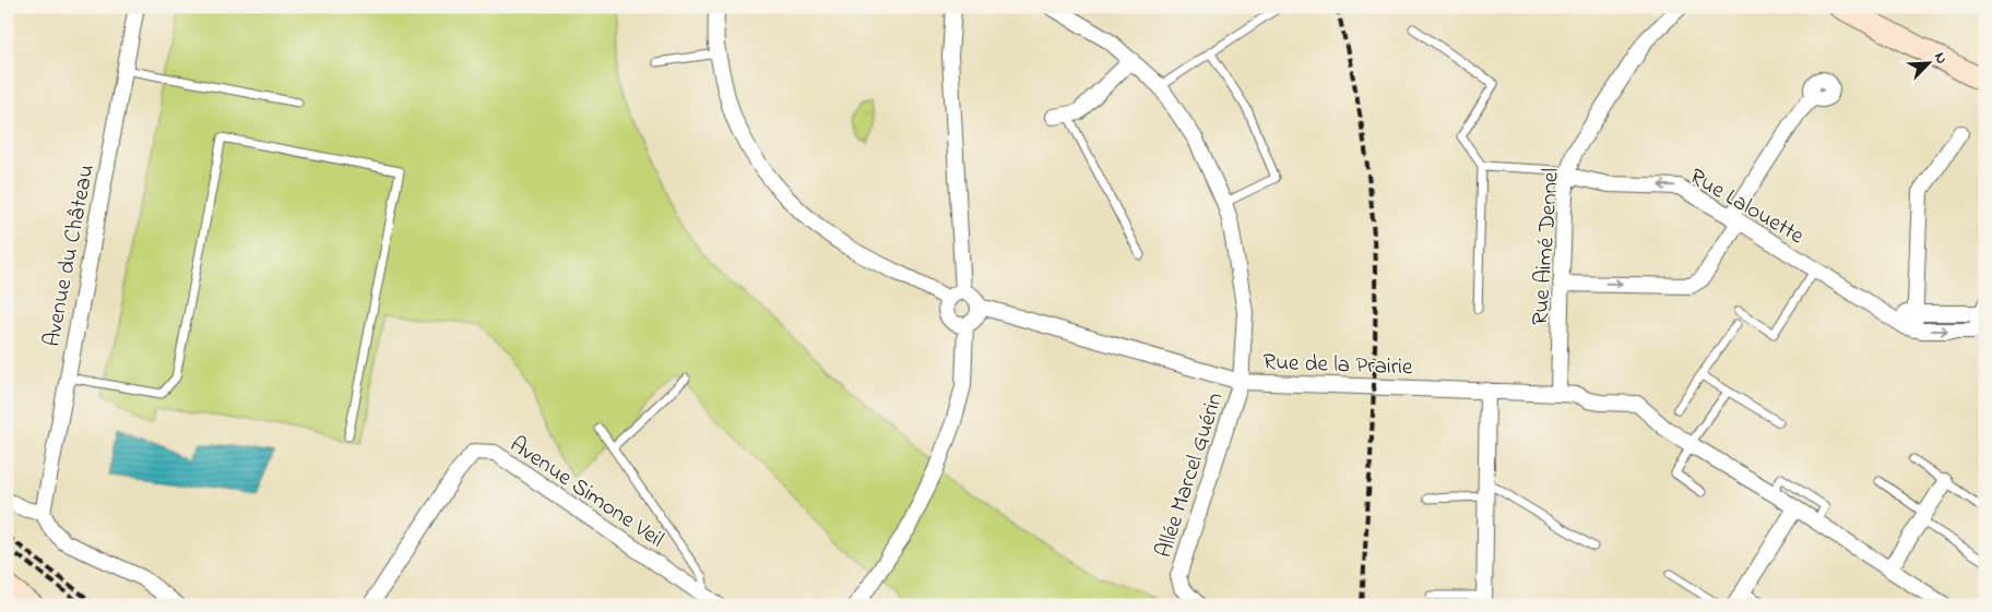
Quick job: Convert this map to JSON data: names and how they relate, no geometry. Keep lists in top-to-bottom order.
{
  "streets": {
    "street": [
      "Rue Lalouette",
      "Rue Aimé Dennel",
      "Avenue du Château",
      "Rue de la Prairie",
      "Allée Marcel Guérin",
      "Avenue Simone Veil"
    ]
  },
  "crossings": [
    ["Rue Lalouette", "Rue Aimé Dennel"],
    ["Rue Aimé Dennel", "Rue de la Prairie"],
    ["Rue de la Prairie", "Allée Marcel Guérin"]
  ],
  "north": "top right"
}
